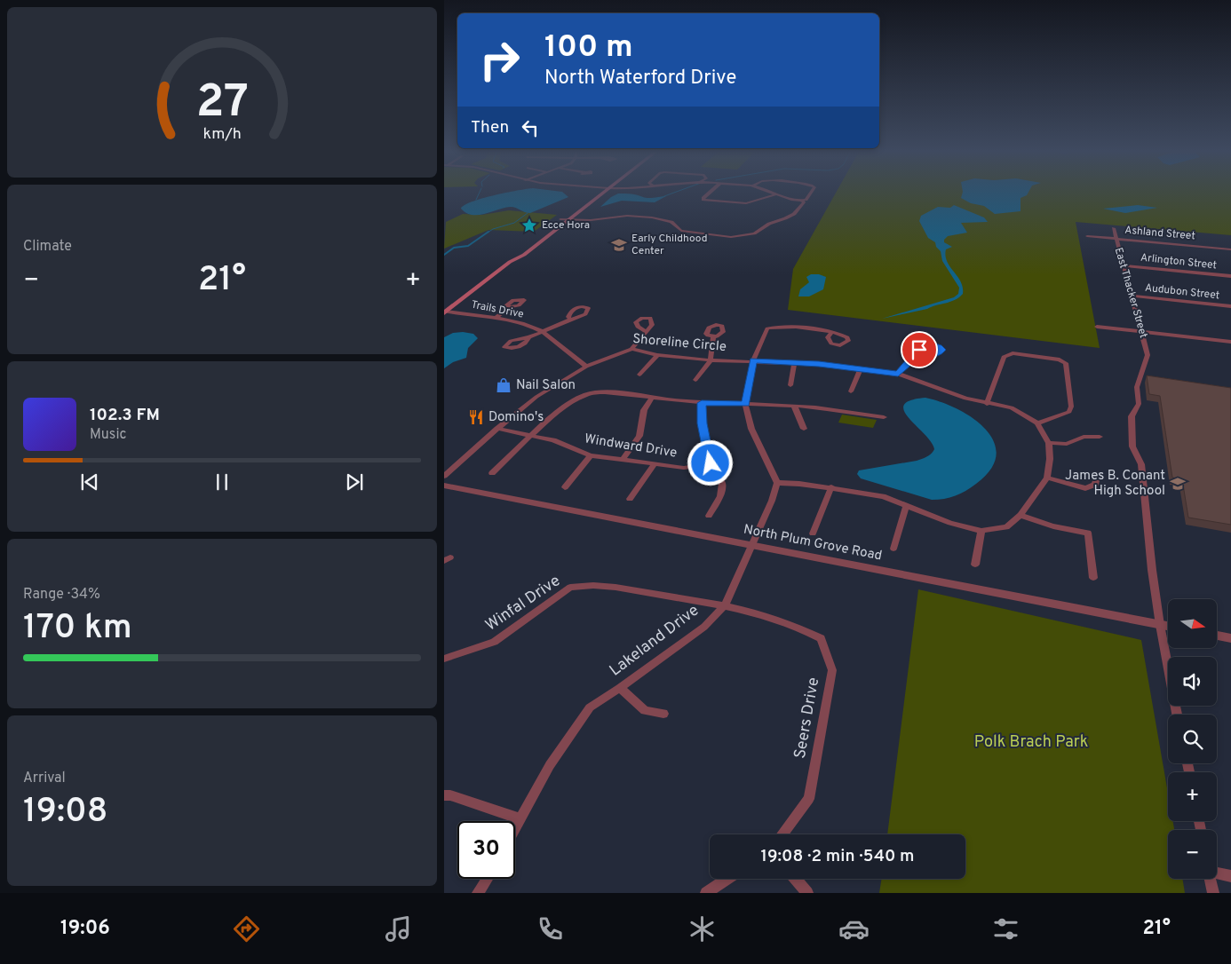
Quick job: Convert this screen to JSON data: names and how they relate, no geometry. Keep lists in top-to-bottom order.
{
  "streets": {
    "street": [
      "Ashland Street",
      "Arlington Street",
      "Audubon Street",
      "East Thacker Street",
      "Trails Drive",
      "Shoreline Circle",
      "Windward Drive",
      "North Plum Grove Road",
      "Winfal Drive",
      "Lakeland Drive",
      "Seers Drive"
    ]
  },
  "crossings": [
    ["Ashland Street", "East Thacker Street"],
    ["Arlington Street", "East Thacker Street"],
    ["Audubon Street", "East Thacker Street"],
    ["East Thacker Street", "North Plum Grove Road"],
    ["Trails Drive", "Shoreline Circle"],
    ["Shoreline Circle", "Windward Drive"],
    ["Shoreline Circle", "Lakeland Drive"],
    ["North Plum Grove Road", "Lakeland Drive"],
    ["Winfal Drive", "Lakeland Drive"],
    ["Winfal Drive", "Seers Drive"],
    ["Lakeland Drive", "Seers Drive"]
  ],
  "parks": ["Polk Brach Park"],
  "places": {
    "place": ["Ecce Hora"],
    "school or university": ["Early Childhood Center", "James B. Conant High School"],
    "shop": ["Nail Salon"],
    "restaurant": ["Domino's"]
  },
  "north": "right",
  "page": {
    "turn": ["100 m", "North Waterford Drive"],
    "then": "Then",
    "tile": [
      "Climate",
      ["Range · 34%", "170 km"],
      ["Arrival", "19:08"]
    ],
    "heat": ["−", "21°", "+"],
    "song": ["102.3 FM", "Music"],
    "map_buttons": ["+", "−"],
    "limit": "30",
    "trip": "19:08 · 2 min · 540 m",
    "tabs": ["19:06", "21°"],
    "gauge": ["27", "km/h"]
  }
}
